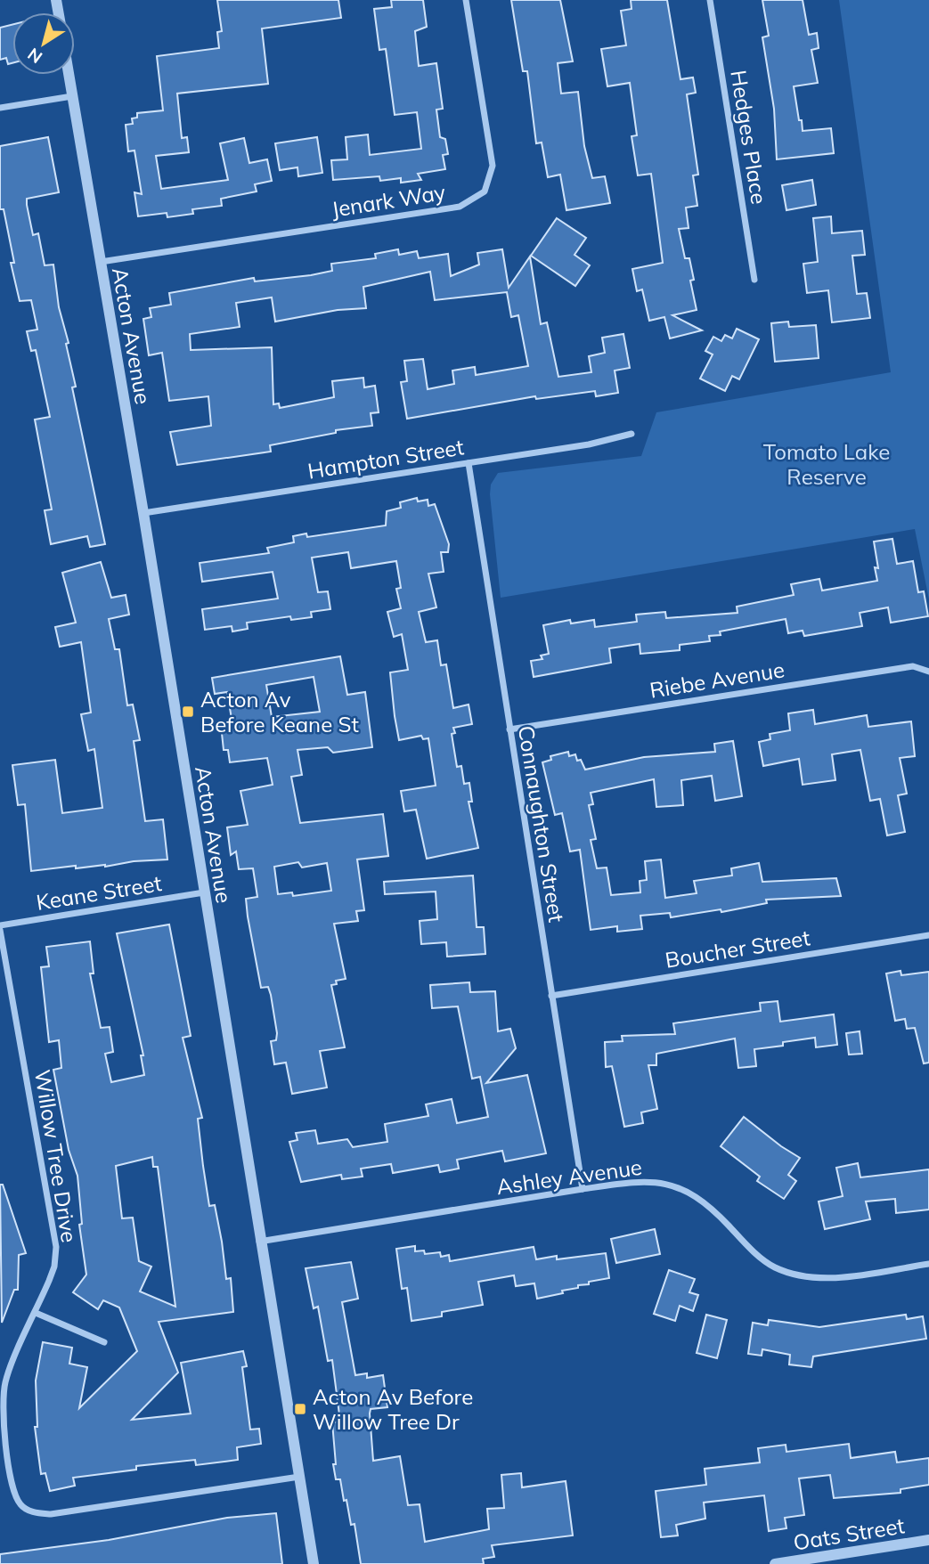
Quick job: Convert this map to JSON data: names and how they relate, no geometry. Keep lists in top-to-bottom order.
{
  "streets": {
    "street": [
      "Hedges Place",
      "Jenark Way",
      "Acton Avenue",
      "Hampton Street",
      "Riebe Avenue",
      "Connaughton Street",
      "Keane Street",
      "Boucher Street",
      "Willow Tree Drive",
      "Ashley Avenue",
      "Oats Street"
    ]
  },
  "crossings": [
    ["Jenark Way", "Acton Avenue"],
    ["Acton Avenue", "Hampton Street"],
    ["Acton Avenue", "Keane Street"],
    ["Acton Avenue", "Willow Tree Drive"],
    ["Acton Avenue", "Ashley Avenue"],
    ["Hampton Street", "Connaughton Street"],
    ["Riebe Avenue", "Connaughton Street"],
    ["Connaughton Street", "Boucher Street"],
    ["Connaughton Street", "Ashley Avenue"],
    ["Keane Street", "Willow Tree Drive"]
  ],
  "parks": ["Tomato Lake Reserve"],
  "places": {
    "transit": ["Acton Av Before Keane St", "Acton Av Before Willow Tree Dr"]
  },
  "north": "bottom left"
}
